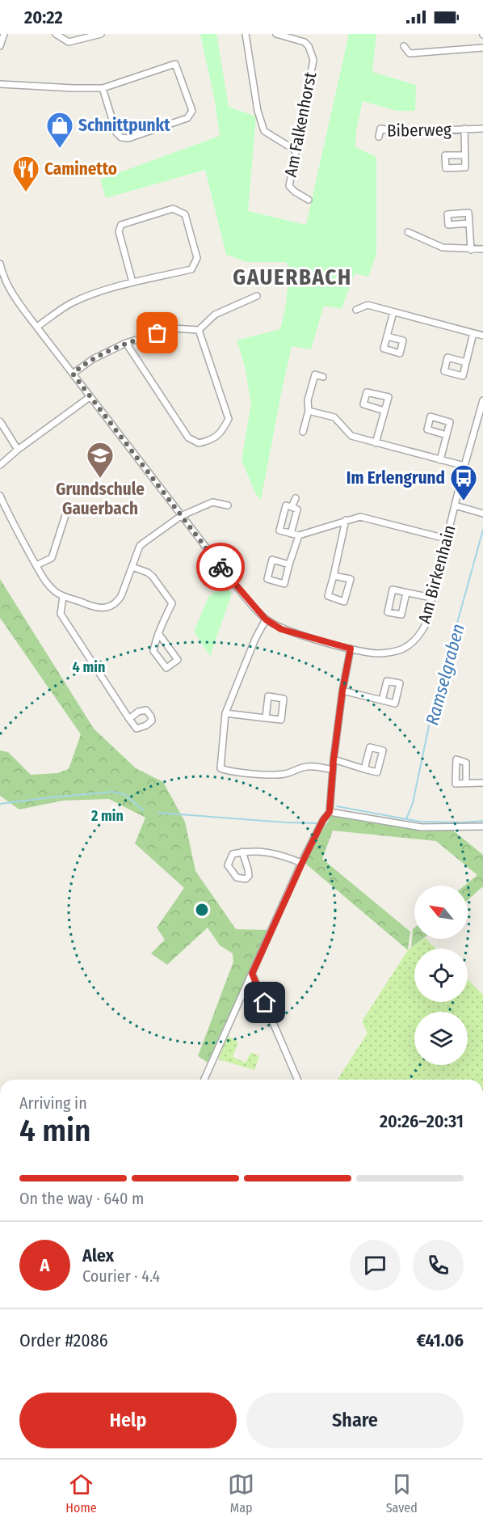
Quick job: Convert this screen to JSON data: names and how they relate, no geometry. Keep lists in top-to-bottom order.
{
  "streets": {
    "street": ["Am Falkenhorst", "Biberweg", "Am Birkenhain"]
  },
  "districts": ["GAUERBACH"],
  "water": ["Ramselgraben"],
  "places": {
    "shop": ["Schnittpunkt"],
    "restaurant": ["Caminetto"],
    "school or university": ["Grundschule Gauerbach"],
    "bus stop": ["Im Erlengrund"]
  },
  "north": "top left",
  "page": {
    "status": "20:22",
    "heading": ["4 min", "Arriving in", "20:26–20:31"],
    "panel": [
      "Alex",
      "Courier · 4.4",
      "Order #2086",
      "€41.06"
    ],
    "bar": "On the way · 640 m",
    "round": "A",
    "buttons": ["Help", "Share"],
    "tabs": ["Home", "Map", "Saved"]
  },
  "rings": ["4 min", "2 min"]
}
